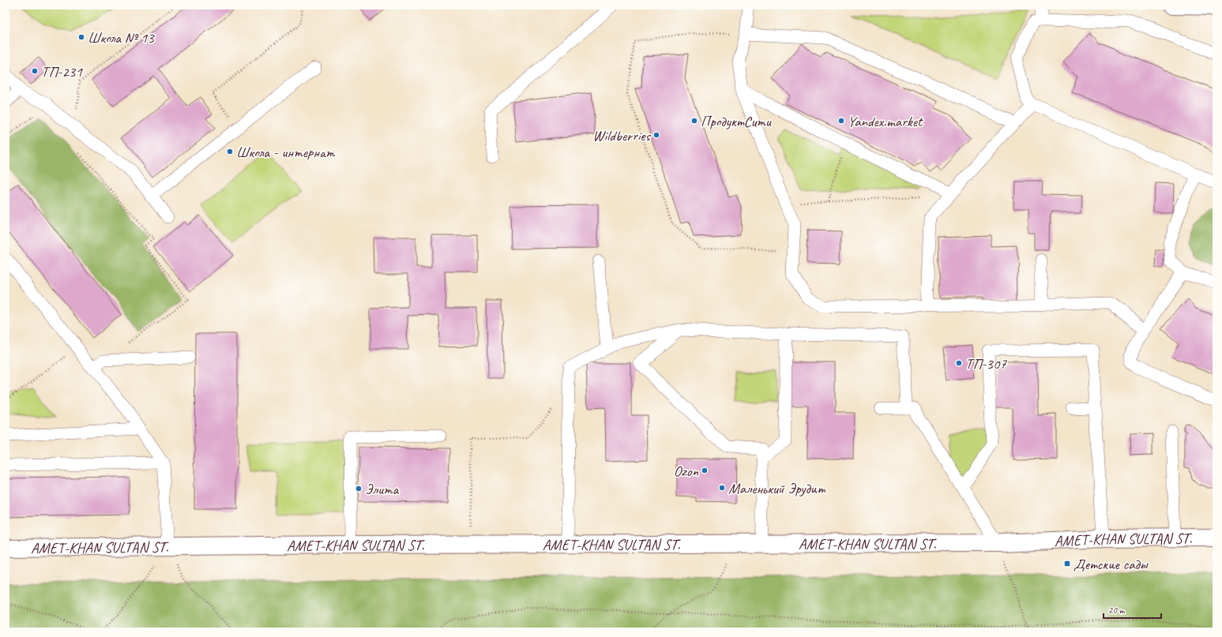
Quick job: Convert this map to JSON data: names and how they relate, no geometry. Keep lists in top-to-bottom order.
{
  "streets": {
    "main road": ["AMET-KHAN SULTAN ST."]
  },
  "places": {
    "other": [
      "Школа № 13",
      "ТП-231",
      "ПродуктСити",
      "Yandex.market",
      "Wildberries",
      "Школа - интернат",
      "ТП-307",
      "Ozon",
      "Маленький Эрудит",
      "Элита"
    ],
    "transit": ["Детские сады"]
  },
  "scale_bar": "20 m"
}
